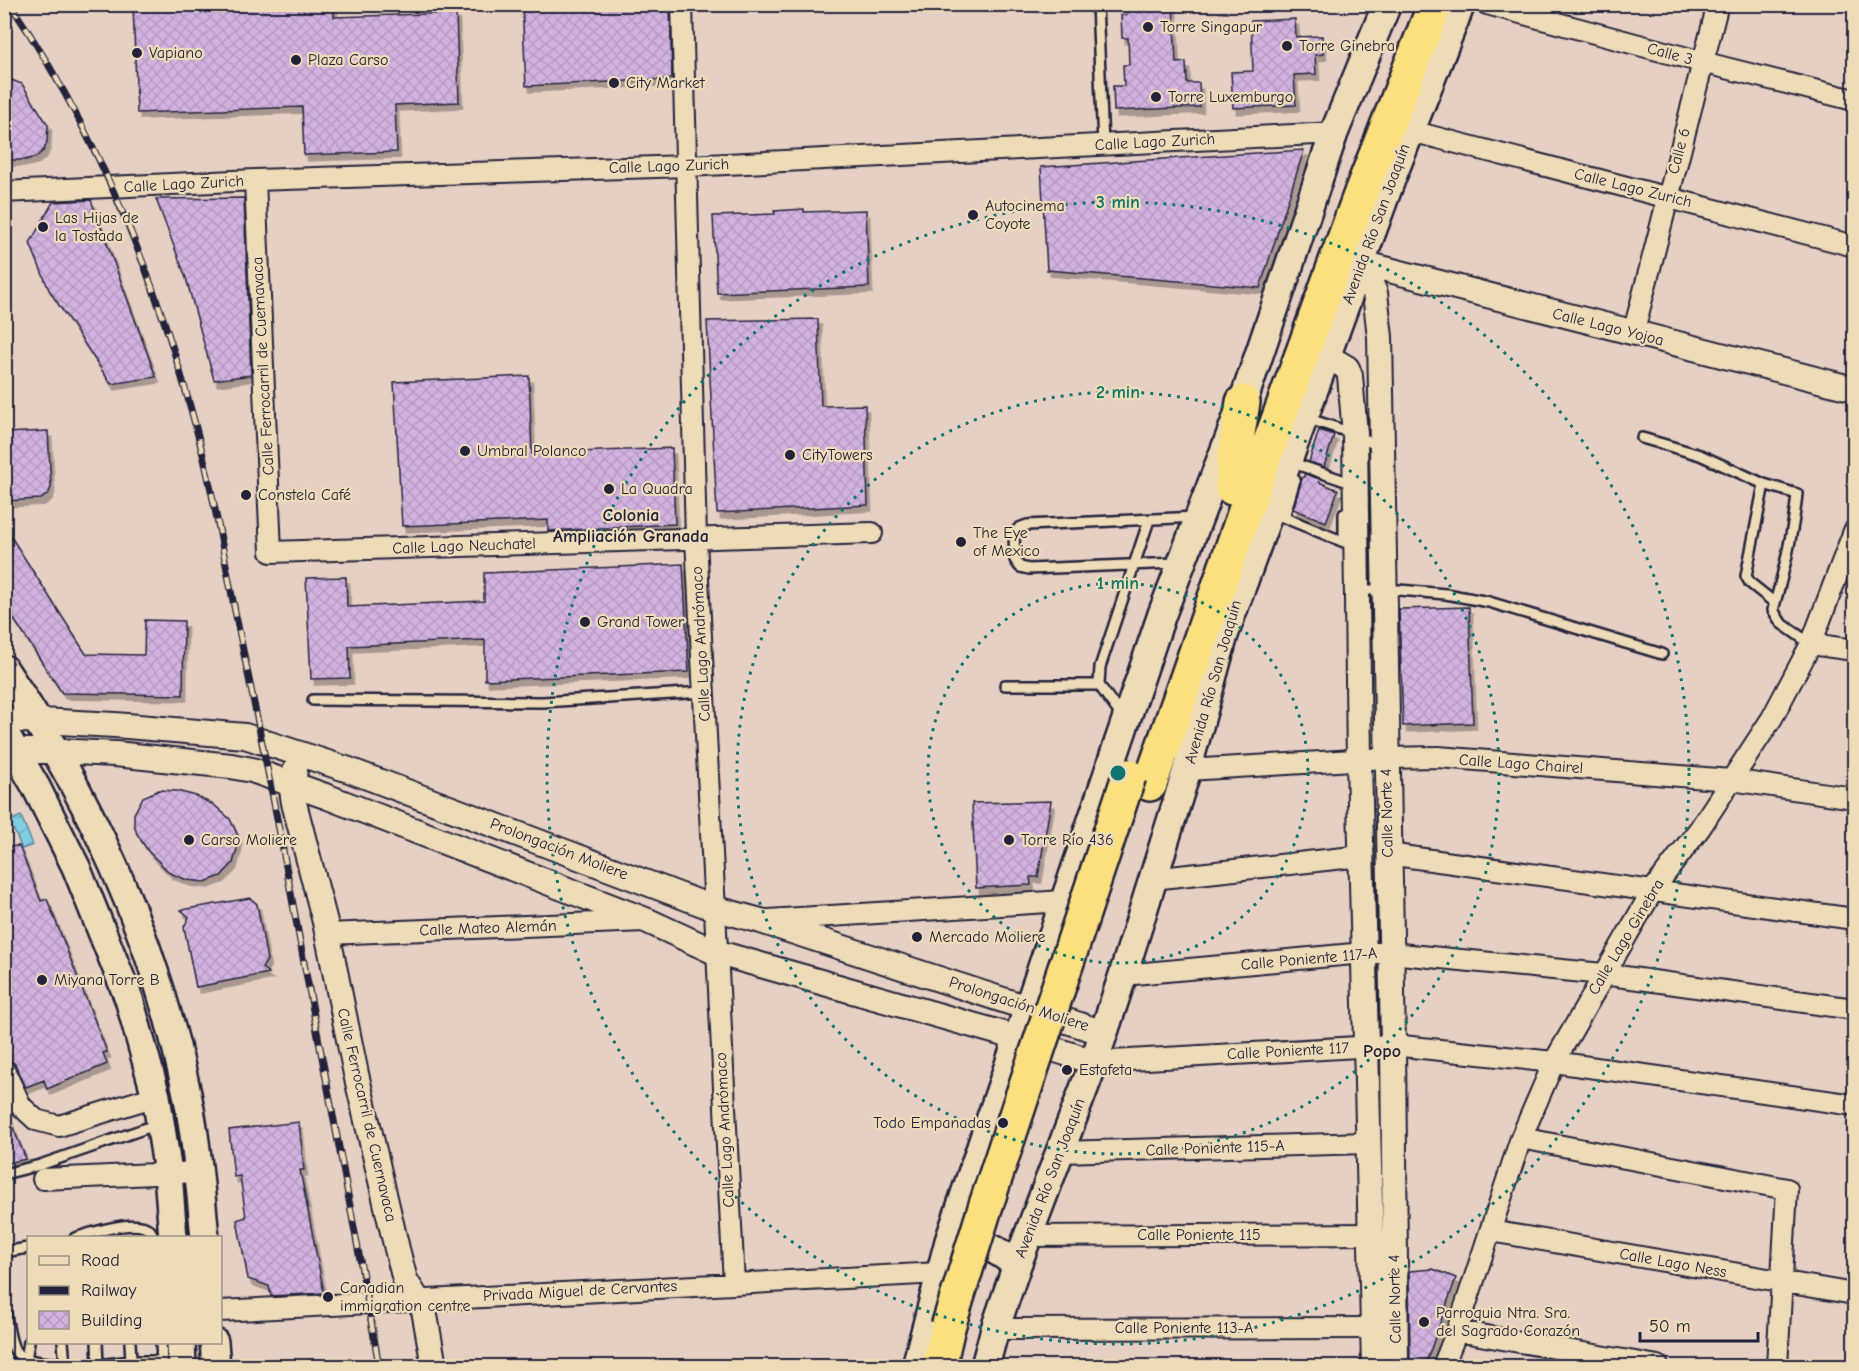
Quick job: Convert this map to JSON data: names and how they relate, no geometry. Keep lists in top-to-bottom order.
{
  "streets": {
    "highway": ["Avenida Río San Joaquín"],
    "street": [
      "Calle 3",
      "Calle Lago Zurich",
      "Calle 6",
      "Calle Lago Yojoa",
      "Calle Ferrocarril de Cuernavaca",
      "Calle Lago Neuchatel",
      "Calle Lago Andrómaco",
      "Calle Lago Chairel",
      "Calle Norte 4",
      "Prolongación Moliere",
      "Calle Mateo Alemán",
      "Calle Lago Ginebra",
      "Calle Poniente 117-A",
      "Calle Poniente 117",
      "Calle Poniente 115-A",
      "Calle Poniente 115",
      "Calle Lago Ness",
      "Privada Miguel de Cervantes",
      "Calle Poniente 113-A"
    ]
  },
  "crossings": [
    ["Calle 3", "Calle 6"],
    ["Calle Lago Zurich", "Calle 6"],
    ["Calle Lago Zurich", "Avenida Río San Joaquín"],
    ["Calle Lago Zurich", "Calle Ferrocarril de Cuernavaca"],
    ["Calle Lago Zurich", "Calle Lago Andrómaco"],
    ["Calle 6", "Calle Lago Yojoa"],
    ["Avenida Río San Joaquín", "Calle Lago Yojoa"],
    ["Avenida Río San Joaquín", "Calle Lago Chairel"],
    ["Avenida Río San Joaquín", "Calle Norte 4"],
    ["Avenida Río San Joaquín", "Prolongación Moliere"],
    ["Avenida Río San Joaquín", "Calle Poniente 117-A"],
    ["Avenida Río San Joaquín", "Calle Poniente 117"],
    ["Avenida Río San Joaquín", "Calle Poniente 115-A"],
    ["Avenida Río San Joaquín", "Calle Poniente 115"],
    ["Avenida Río San Joaquín", "Calle Poniente 113-A"],
    ["Calle Lago Yojoa", "Calle Norte 4"],
    ["Calle Ferrocarril de Cuernavaca", "Calle Lago Neuchatel"],
    ["Calle Ferrocarril de Cuernavaca", "Prolongación Moliere"],
    ["Calle Ferrocarril de Cuernavaca", "Calle Mateo Alemán"],
    ["Calle Ferrocarril de Cuernavaca", "Privada Miguel de Cervantes"],
    ["Calle Lago Neuchatel", "Calle Lago Andrómaco"],
    ["Calle Lago Andrómaco", "Prolongación Moliere"],
    ["Calle Lago Andrómaco", "Privada Miguel de Cervantes"],
    ["Calle Lago Chairel", "Calle Norte 4"],
    ["Calle Lago Chairel", "Calle Lago Ginebra"],
    ["Calle Norte 4", "Calle Poniente 117-A"],
    ["Calle Norte 4", "Calle Poniente 117"],
    ["Calle Norte 4", "Calle Poniente 115-A"],
    ["Calle Norte 4", "Calle Poniente 115"],
    ["Calle Norte 4", "Calle Poniente 113-A"],
    ["Prolongación Moliere", "Calle Mateo Alemán"],
    ["Prolongación Moliere", "Calle Poniente 117"],
    ["Calle Lago Ginebra", "Calle Poniente 117-A"],
    ["Calle Lago Ginebra", "Calle Poniente 117"],
    ["Calle Lago Ginebra", "Calle Lago Ness"]
  ],
  "districts": ["Colonia Ampliación Granada", "Popo"],
  "places": [
    "Torre Singapur",
    "Torre Ginebra",
    "Vapiano",
    "Plaza Carso",
    "City Market",
    "Torre Luxemburgo",
    "Autocinema Coyote",
    "Las Hijas de la Tostada",
    "Umbral Polanco",
    "CityTowers",
    "La Quadra",
    "Constela Café",
    "The Eye of Mexico",
    "Grand Tower",
    "Carso Moliere",
    "Torre Río 436",
    "Mercado Moliere",
    "Miyana Torre B",
    "Estafeta",
    "Todo Empanadas",
    "Canadian immigration centre",
    "Parroquia Ntra. Sra. del Sagrado Corazón"
  ],
  "legend": ["Road", "Railway", "Building"],
  "scale_bar": "50 m",
  "rings": ["3 min", "2 min", "1 min"]
}
